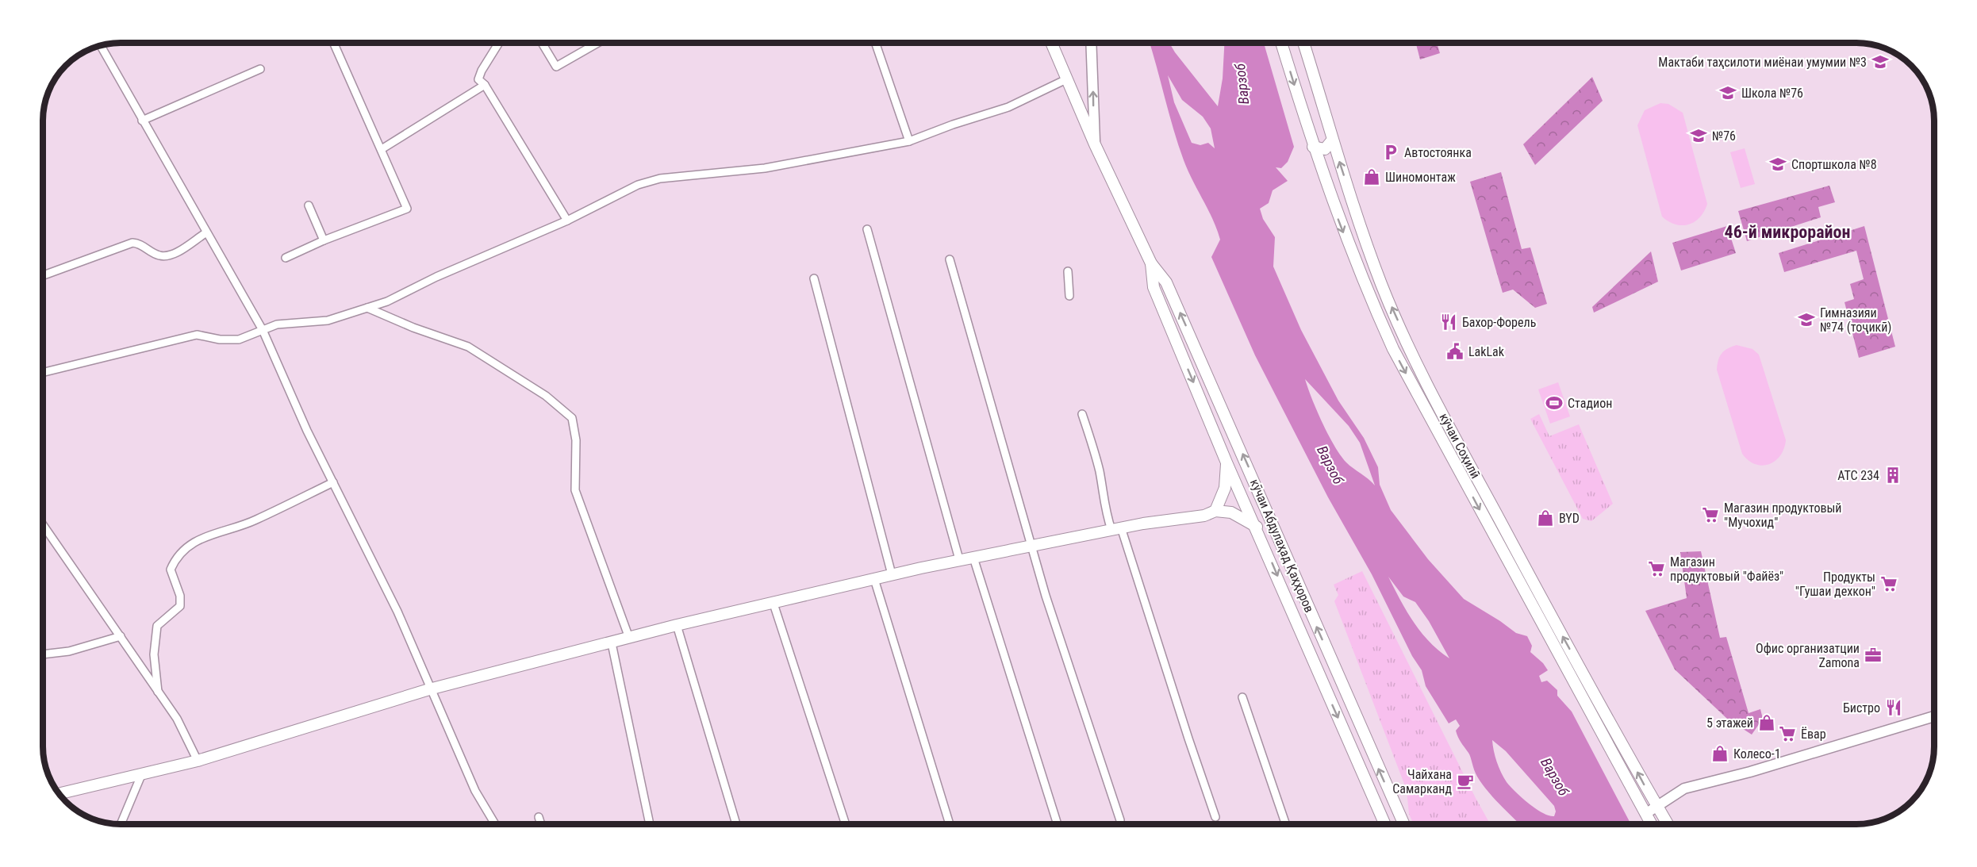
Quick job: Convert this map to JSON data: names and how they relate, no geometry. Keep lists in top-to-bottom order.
{
  "streets": {
    "main road": ["кӯчаи Соҳилӣ", "кӯчаи Абдулаҳад Қаҳҳоров"]
  },
  "districts": ["46-й микрорайон"],
  "water": ["Варзоб"],
  "places": {
    "school or university": [
      "Мактаби таҳсилоти миёнаи умумии №3",
      "Школа №76",
      "№76",
      "Спортшкола №8",
      "Гимназияи №74 (тоҷикӣ)"
    ],
    "parking": ["Автостоянка"],
    "shop": [
      "Шиномонтаж",
      "BYD",
      "5 этажей",
      "Колесо-1"
    ],
    "restaurant": ["Бахор-Форель", "Бистро"],
    "public building": ["LakLak"],
    "sports": ["Стадион"],
    "building": ["АТС 234"],
    "supermarket": [
      "Магазин продуктовый \"Мучохид\"",
      "Магазин продуктовый \"Файёз\"",
      "Продукты \"Гушаи дехкон\"",
      "Ёвар"
    ],
    "office": ["Офис организатции Zamona"],
    "cafe": ["Чайхана Самарканд"]
  }
}
